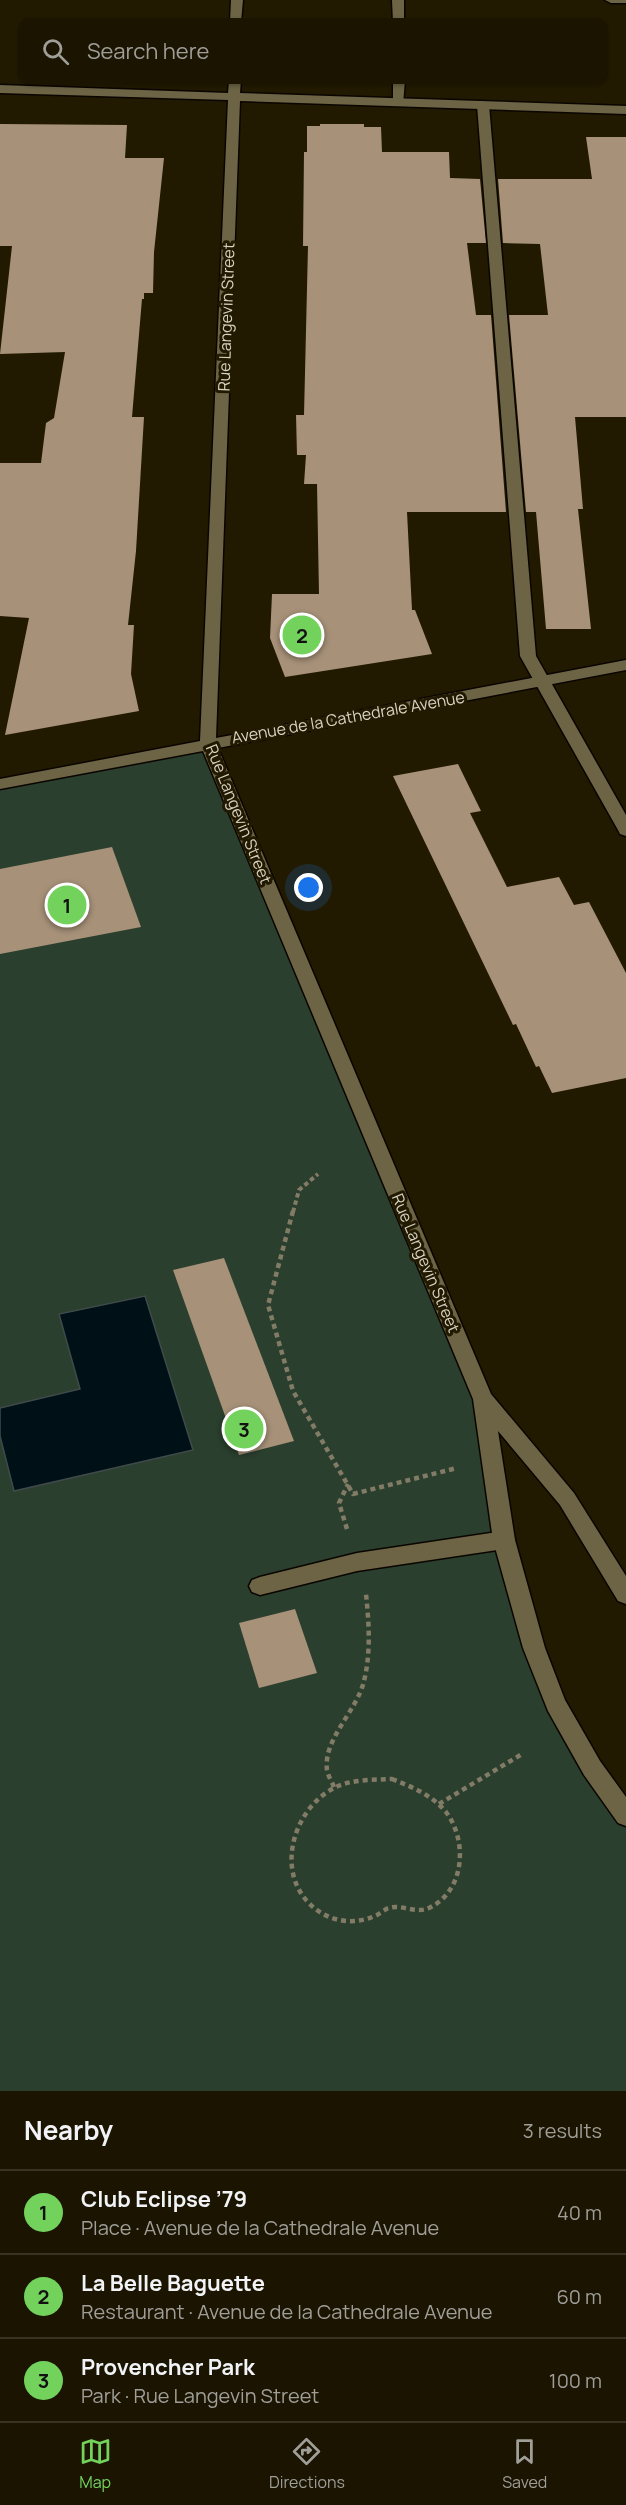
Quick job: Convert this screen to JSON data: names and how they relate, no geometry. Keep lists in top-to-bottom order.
{
  "streets": {
    "street": ["Rue Langevin Street", "Avenue de la Cathedrale Avenue"]
  },
  "crossings": [
    ["Rue Langevin Street", "Avenue de la Cathedrale Avenue"]
  ],
  "page": {
    "search": "Search here",
    "pins": ["2", "1", "3"],
    "heading": ["Nearby", "3 results"],
    "list": [
      {
        "mark": "1",
        "name": "Club Eclipse ’79",
        "note": "Place · Avenue de la Cathedrale Avenue",
        "value": "40 m"
      },
      {
        "mark": "2",
        "name": "La Belle Baguette",
        "note": "Restaurant · Avenue de la Cathedrale Avenue",
        "value": "60 m"
      },
      {
        "mark": "3",
        "name": "Provencher Park",
        "note": "Park · Rue Langevin Street",
        "value": "100 m"
      }
    ],
    "nav": ["Map", "Directions", "Saved"]
  }
}
